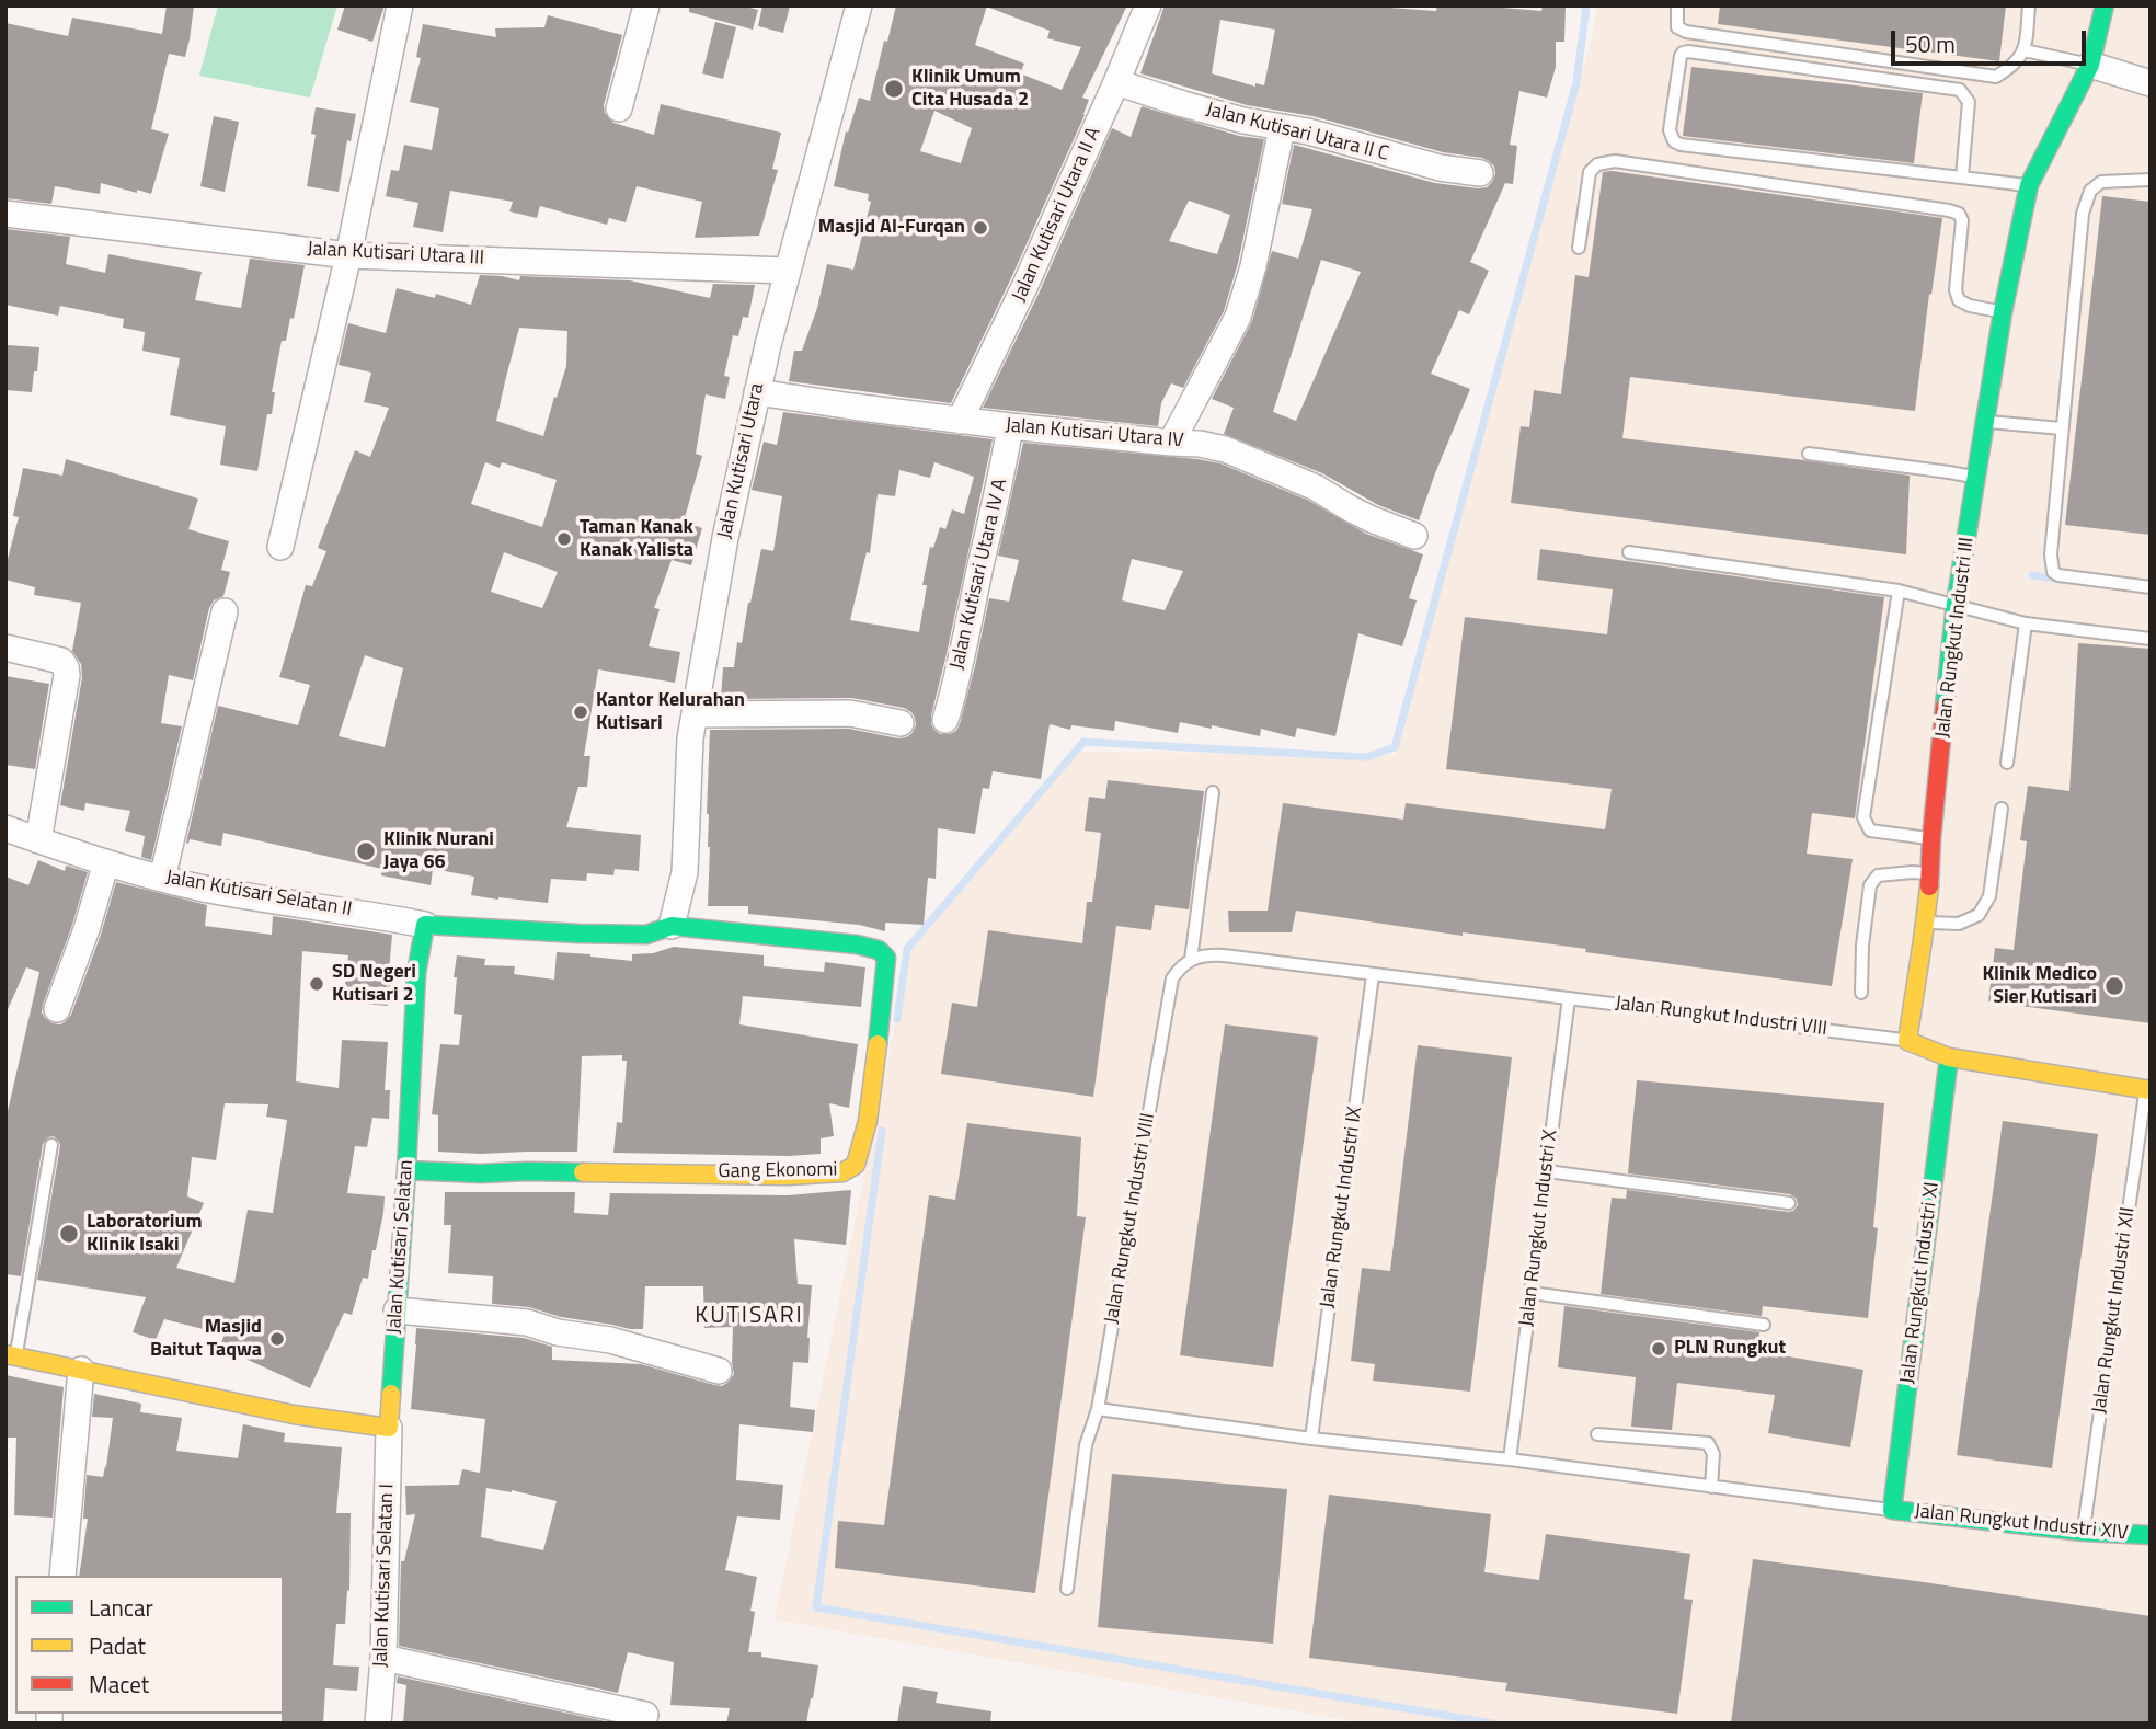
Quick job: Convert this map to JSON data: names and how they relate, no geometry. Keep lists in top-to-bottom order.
{
  "streets": {
    "street": [
      "Jalan Kutisari Utara II C",
      "Jalan Kutisari Utara II A",
      "Jalan Kutisari Utara III",
      "Jalan Kutisari Utara IV",
      "Jalan Kutisari Utara",
      "Jalan Kutisari Utara IV A",
      "Jalan Rungkut Industri III",
      "Jalan Kutisari Selatan II",
      "Gang Ekonomi",
      "Jalan Kutisari Selatan",
      "Jalan Rungkut Industri XI",
      "Jalan Rungkut Industri XIV",
      "Jalan Kutisari Selatan I"
    ],
    "lane": [
      "Jalan Rungkut Industri VIII",
      "Jalan Rungkut Industri IX",
      "Jalan Rungkut Industri X",
      "Jalan Rungkut Industri XII"
    ]
  },
  "crossings": [
    ["Jalan Kutisari Utara II C", "Jalan Kutisari Utara II A"],
    ["Jalan Kutisari Utara II A", "Jalan Kutisari Utara IV"],
    ["Jalan Kutisari Utara III", "Jalan Kutisari Utara"],
    ["Jalan Kutisari Utara IV", "Jalan Kutisari Utara"],
    ["Jalan Kutisari Utara IV", "Jalan Kutisari Utara IV A"],
    ["Jalan Kutisari Utara", "Gang Ekonomi"],
    ["Jalan Rungkut Industri III", "Jalan Rungkut Industri VIII"],
    ["Jalan Kutisari Selatan II", "Jalan Kutisari Selatan"],
    ["Jalan Rungkut Industri VIII", "Jalan Rungkut Industri IX"],
    ["Jalan Rungkut Industri VIII", "Jalan Rungkut Industri X"],
    ["Gang Ekonomi", "Jalan Kutisari Selatan"],
    ["Jalan Kutisari Selatan", "Jalan Kutisari Selatan I"],
    ["Jalan Rungkut Industri XI", "Jalan Rungkut Industri XIV"],
    ["Jalan Rungkut Industri XII", "Jalan Rungkut Industri XIV"]
  ],
  "districts": ["KUTISARI"],
  "places": [
    "Klinik Umum Cita Husada 2",
    "Masjid Al-Furqan",
    "Taman Kanak Kanak Yalista",
    "Kantor Kelurahan Kutisari",
    "Klinik Nurani Jaya 66",
    "SD Negeri Kutisari 2",
    "Klinik Medico Sier Kutisari",
    "Laboratorium Klinik Isaki",
    "Masjid Baitut Taqwa",
    "PLN Rungkut"
  ],
  "legend": ["Lancar", "Padat", "Macet"],
  "scale_bar": "50 m"
}
